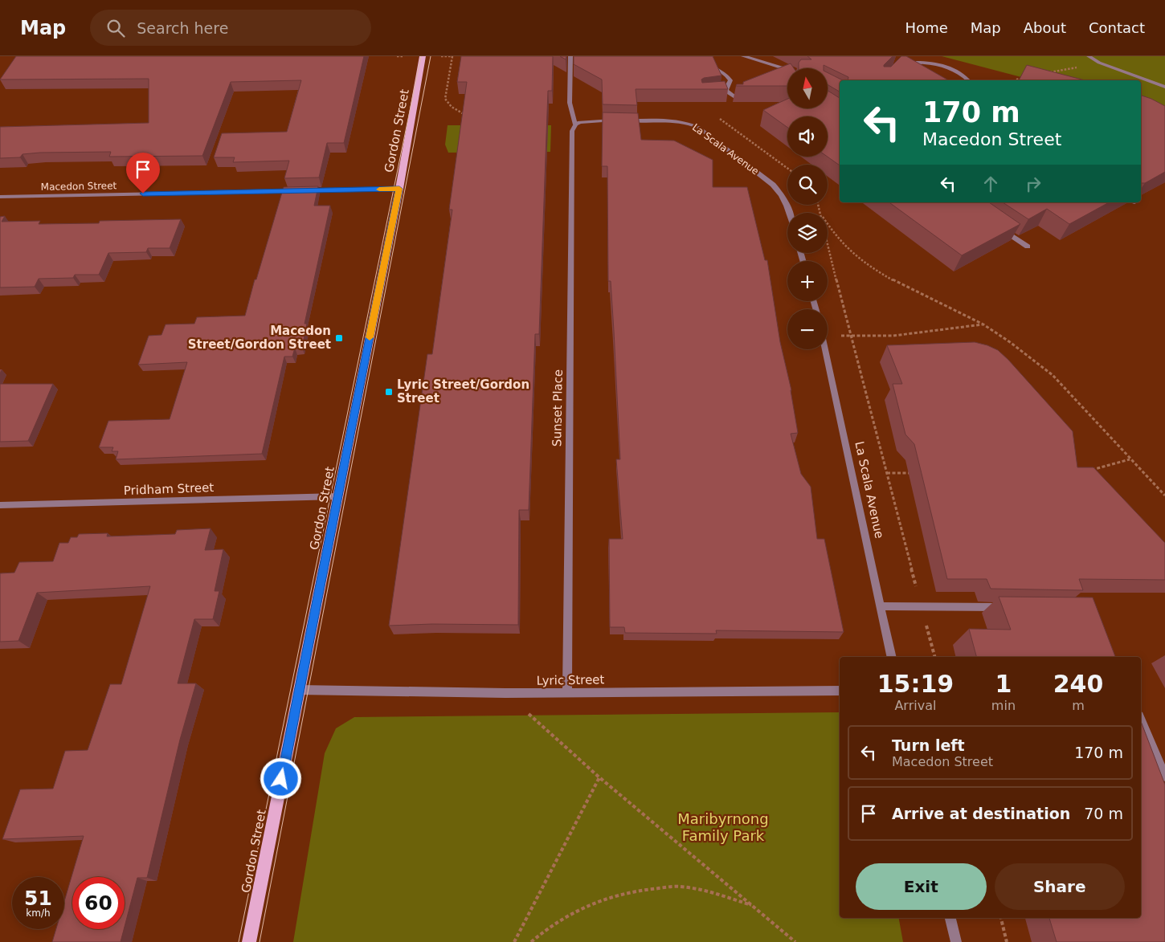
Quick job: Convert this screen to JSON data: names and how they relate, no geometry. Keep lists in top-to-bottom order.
{
  "streets": {
    "main road": ["Gordon Street"],
    "street": [
      "La Scala Avenue",
      "Macedon Street",
      "Sunset Place",
      "Pridham Street",
      "Lyric Street"
    ]
  },
  "crossings": [
    ["Gordon Street", "Macedon Street"],
    ["Gordon Street", "Pridham Street"],
    ["Gordon Street", "Lyric Street"],
    ["La Scala Avenue", "Sunset Place"],
    ["Sunset Place", "Lyric Street"]
  ],
  "parks": ["Maribyrnong Family Park"],
  "places": {
    "transit": ["Macedon Street/Gordon Street", "Lyric Street/Gordon Street"]
  },
  "north": "top",
  "page": {
    "header": "Map",
    "search": "Search here",
    "nav": [
      "Home",
      "Map",
      "About",
      "Contact"
    ],
    "map_buttons": ["+", "−"],
    "turn": ["170 m", "Macedon Street"],
    "eta": [
      "15:19",
      "Arrival",
      "1",
      "min",
      "240",
      "m"
    ],
    "list": [
      {
        "name": "Turn left",
        "note": "Macedon Street",
        "value": "170 m"
      },
      {
        "name": "Arrive at destination",
        "value": "70 m"
      }
    ],
    "buttons": ["Exit", "Share"],
    "speed": "51 km/h",
    "limit": "60"
  }
}
